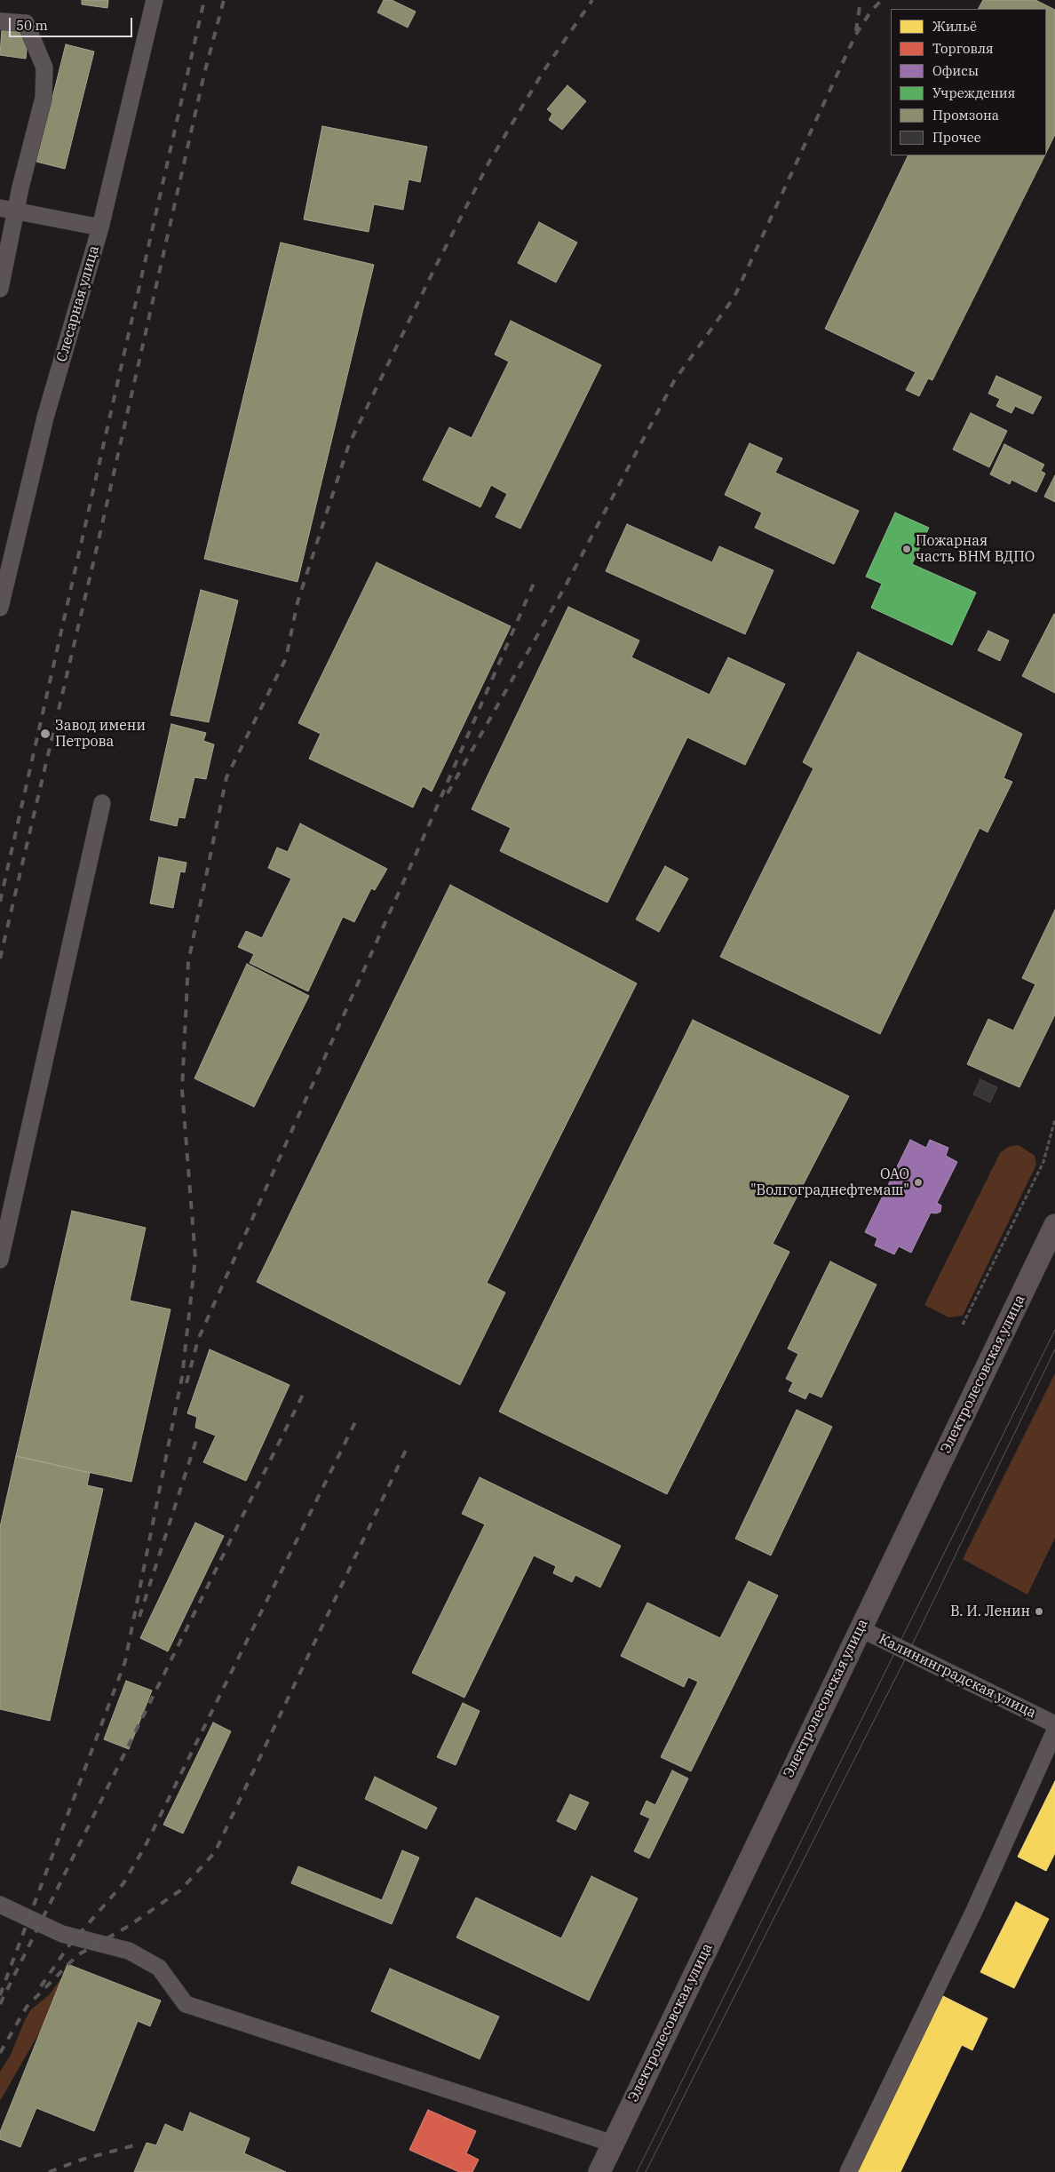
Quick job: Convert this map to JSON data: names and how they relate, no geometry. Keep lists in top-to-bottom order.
{
  "streets": {
    "main road": ["Электролесовская улица"],
    "street": ["Слесарная улица", "Калининградская улица"]
  },
  "crossings": [
    ["Электролесовская улица", "Калининградская улица"]
  ],
  "places": [
    "Пожарная часть ВНМ ВДПО",
    "Завод имени Петрова",
    "ОАО \"Волгограднефтемаш\"",
    "В. И. Ленин"
  ],
  "legend": [
    "Жильё",
    "Торговля",
    "Офисы",
    "Учреждения",
    "Промзона",
    "Прочее"
  ],
  "scale_bar": "50 m"
}
